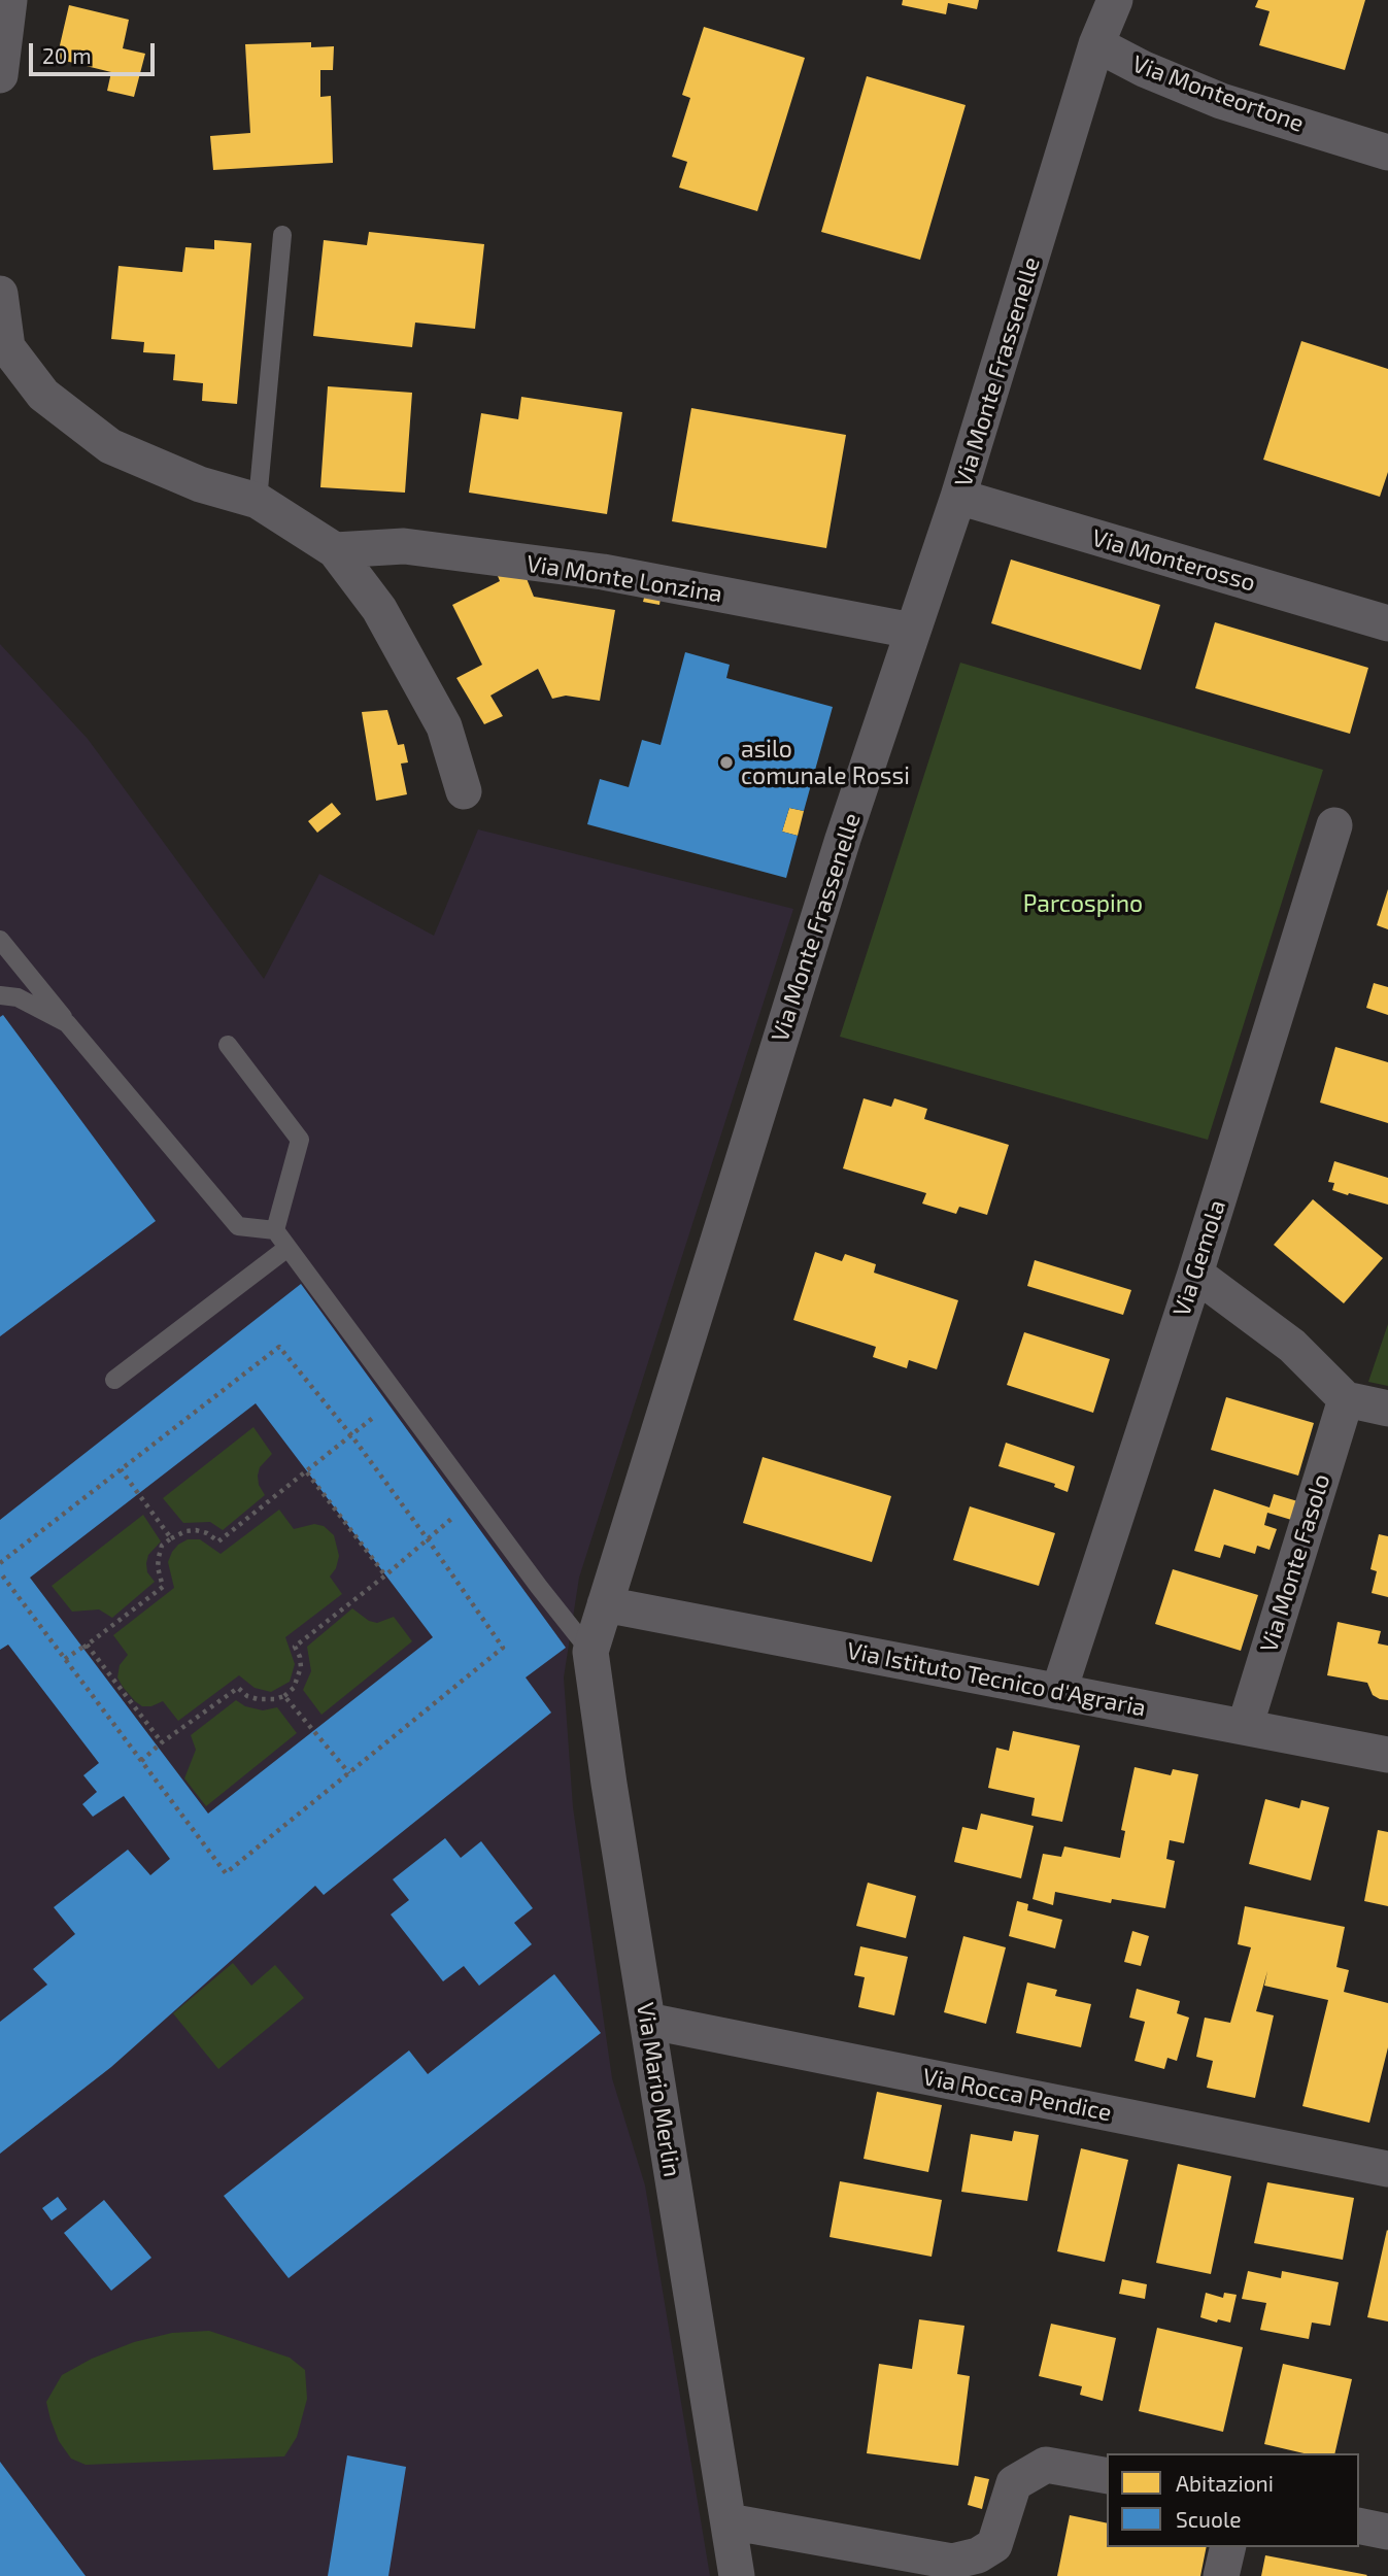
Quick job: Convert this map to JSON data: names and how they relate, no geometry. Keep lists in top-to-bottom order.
{
  "streets": {
    "street": [
      "Via Monteortone",
      "Via Monte Frassenelle",
      "Via Monterosso",
      "Via Monte Lonzina",
      "Via Gemola",
      "Via Monte Fasolo",
      "Via Istituto Tecnico d'Agraria",
      "Via Mario Merlin",
      "Via Rocca Pendice"
    ]
  },
  "crossings": [
    ["Via Monteortone", "Via Monte Frassenelle"],
    ["Via Monte Frassenelle", "Via Monterosso"],
    ["Via Monte Frassenelle", "Via Monte Lonzina"],
    ["Via Monte Frassenelle", "Via Istituto Tecnico d'Agraria"],
    ["Via Monte Frassenelle", "Via Mario Merlin"],
    ["Via Gemola", "Via Istituto Tecnico d'Agraria"],
    ["Via Monte Fasolo", "Via Istituto Tecnico d'Agraria"],
    ["Via Istituto Tecnico d'Agraria", "Via Mario Merlin"],
    ["Via Mario Merlin", "Via Rocca Pendice"]
  ],
  "parks": ["Parcospino"],
  "places": ["asilo comunale Rossi"],
  "legend": ["Abitazioni", "Scuole"],
  "scale_bar": "20 m"
}
